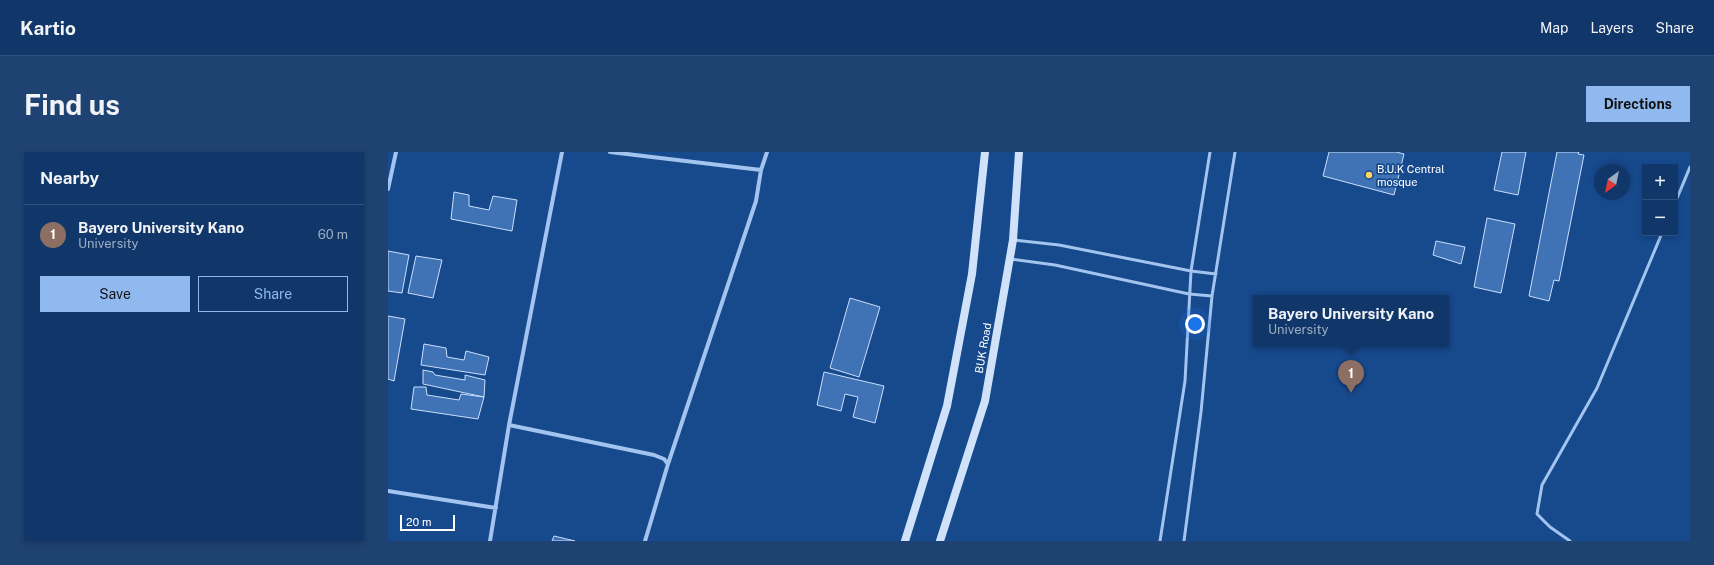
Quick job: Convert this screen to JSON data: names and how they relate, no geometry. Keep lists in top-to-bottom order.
{
  "streets": {
    "main road": ["BUK Road"]
  },
  "places": ["B.U.K Central mosque"],
  "scale_bar": "20 m",
  "north": "bottom left",
  "page": {
    "header": "Kartio",
    "nav": ["Map", "Layers", "Share"],
    "buttons": [
      "Directions",
      ["Save", "Share"]
    ],
    "title": "Find us",
    "heading": "Nearby",
    "map_buttons": ["+", "−"],
    "list": [
      {
        "mark": "1",
        "name": "Bayero University Kano",
        "note": "University",
        "value": "60 m"
      }
    ],
    "popup": ["Bayero University Kano", "University"],
    "pins": "1",
    "scale": "20 m"
  }
}
